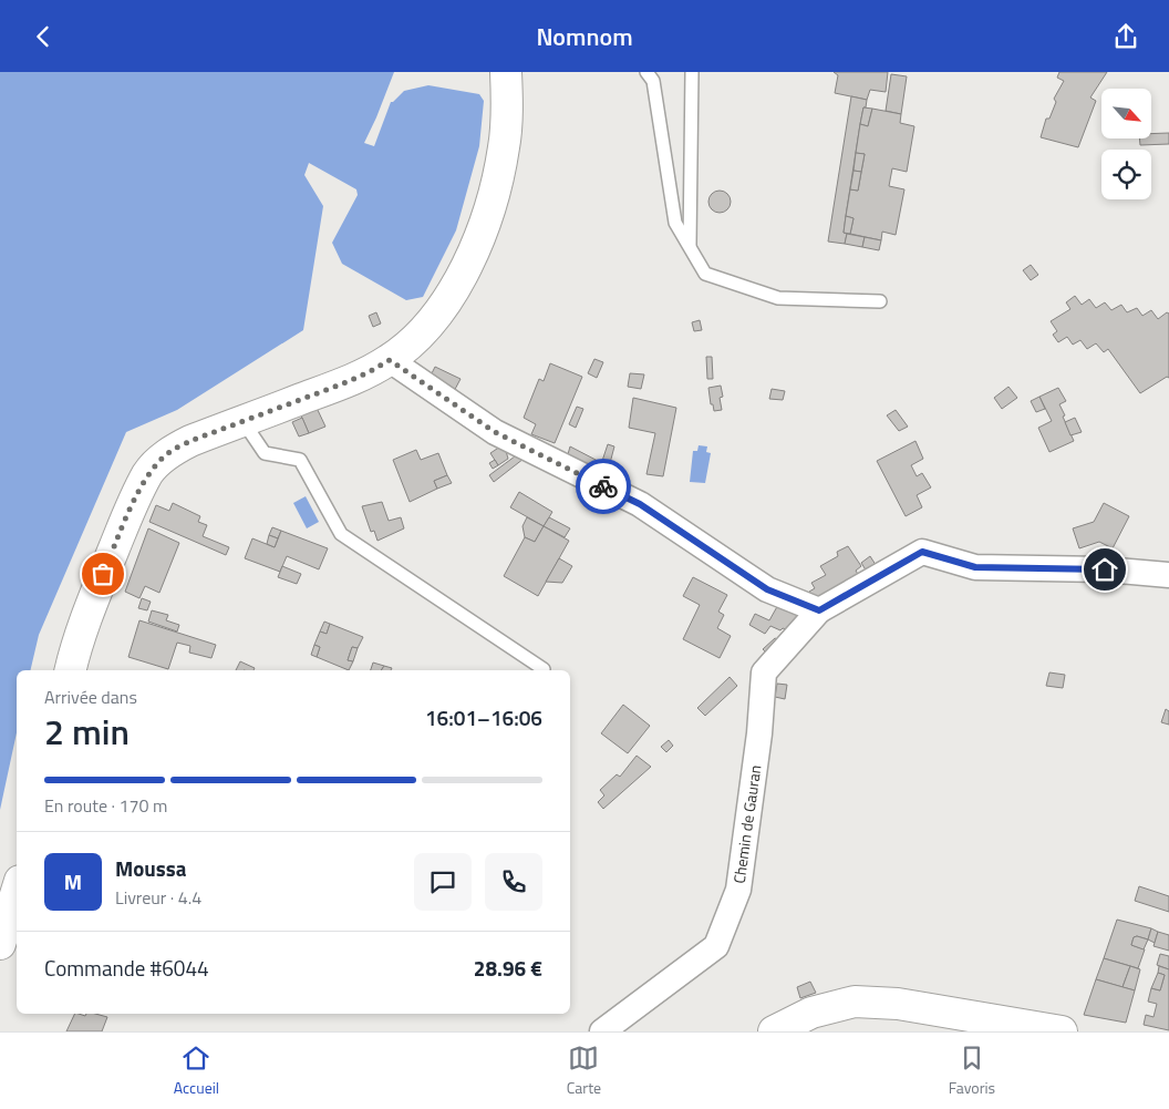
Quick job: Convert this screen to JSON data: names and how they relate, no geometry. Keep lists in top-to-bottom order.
{
  "streets": {
    "street": ["Chemin de Gauran"]
  },
  "north": "bottom right",
  "page": {
    "header": "Nomnom",
    "heading": ["2 min", "Arrivée dans", "16:01–16:06"],
    "panel": [
      "Moussa",
      "Livreur · 4.4",
      "Commande #6044",
      "28.96 €"
    ],
    "bar": "En route · 170 m",
    "round": "M",
    "tabs": ["Accueil", "Carte", "Favoris"]
  }
}
